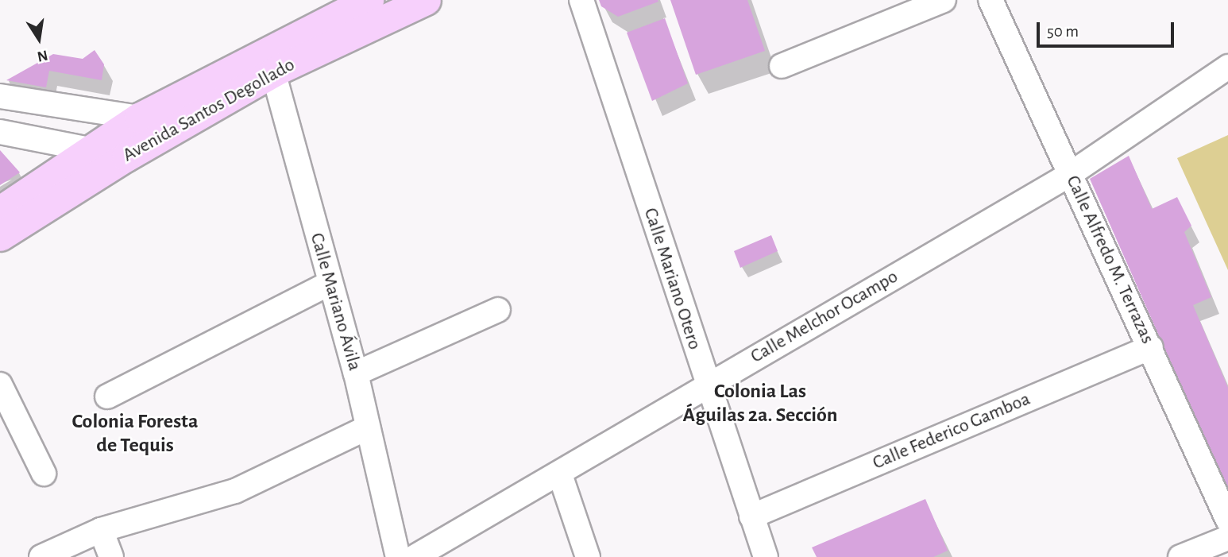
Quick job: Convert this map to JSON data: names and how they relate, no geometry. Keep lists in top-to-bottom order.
{
  "streets": {
    "main road": ["Avenida Santos Degollado"],
    "street": [
      "Calle Alfredo M. Terrazas",
      "Calle Mariano Otero",
      "Calle Mariano Ávila",
      "Calle Melchor Ocampo",
      "Calle Federico Gamboa"
    ]
  },
  "crossings": [
    ["Avenida Santos Degollado", "Calle Mariano Ávila"],
    ["Calle Alfredo M. Terrazas", "Calle Melchor Ocampo"],
    ["Calle Alfredo M. Terrazas", "Calle Federico Gamboa"],
    ["Calle Mariano Otero", "Calle Melchor Ocampo"],
    ["Calle Mariano Otero", "Calle Federico Gamboa"]
  ],
  "districts": ["Colonia Las Águilas 2a. Sección", "Colonia Foresta de Tequis"],
  "scale_bar": "50 m",
  "north": "bottom"
}
